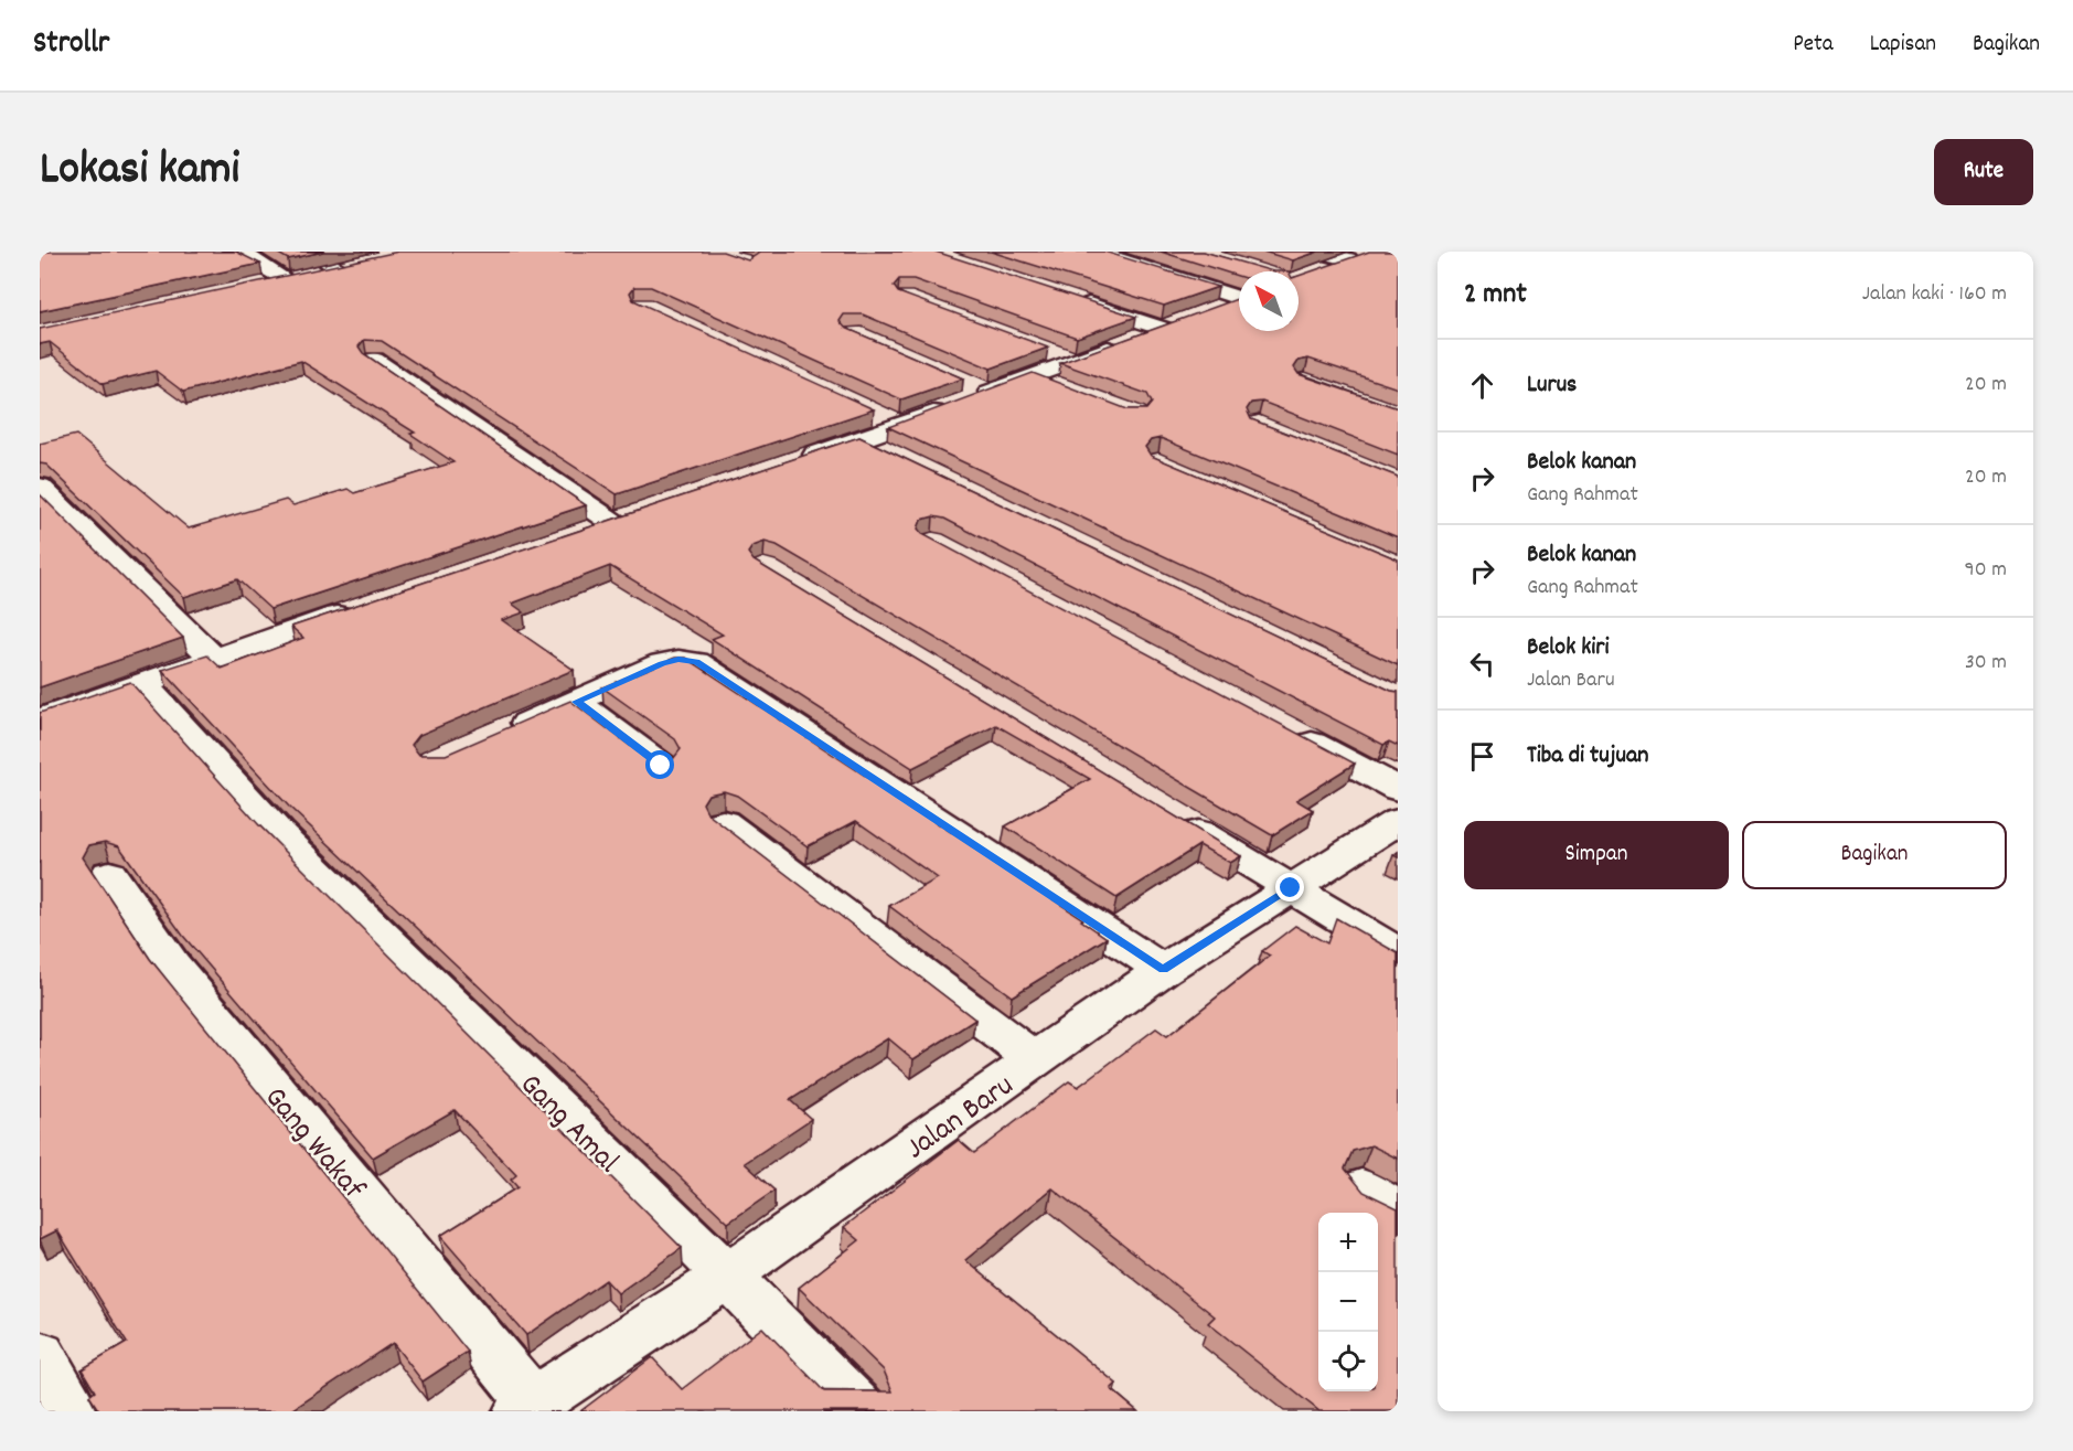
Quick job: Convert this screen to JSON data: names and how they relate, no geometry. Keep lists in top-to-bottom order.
{
  "streets": {
    "street": ["Jalan Baru", "Gang Amal", "Gang Wakaf"]
  },
  "crossings": [
    ["Jalan Baru", "Gang Amal"],
    ["Jalan Baru", "Gang Wakaf"]
  ],
  "north": "top left",
  "page": {
    "header": "Strollr",
    "nav": ["Peta", "Lapisan", "Bagikan"],
    "title": "Lokasi kami",
    "buttons": [
      "Rute",
      ["Simpan", "Bagikan"]
    ],
    "heading": ["2 mnt", "Jalan kaki · 160 m"],
    "list": [
      ["Lurus", "20 m"],
      ["Belok kanan", "Gang Rahmat", "20 m"],
      ["Belok kanan", "Gang Rahmat", "90 m"],
      ["Belok kiri", "Jalan Baru", "30 m"],
      "Tiba di tujuan"
    ],
    "map_buttons": ["+", "−"]
  }
}
